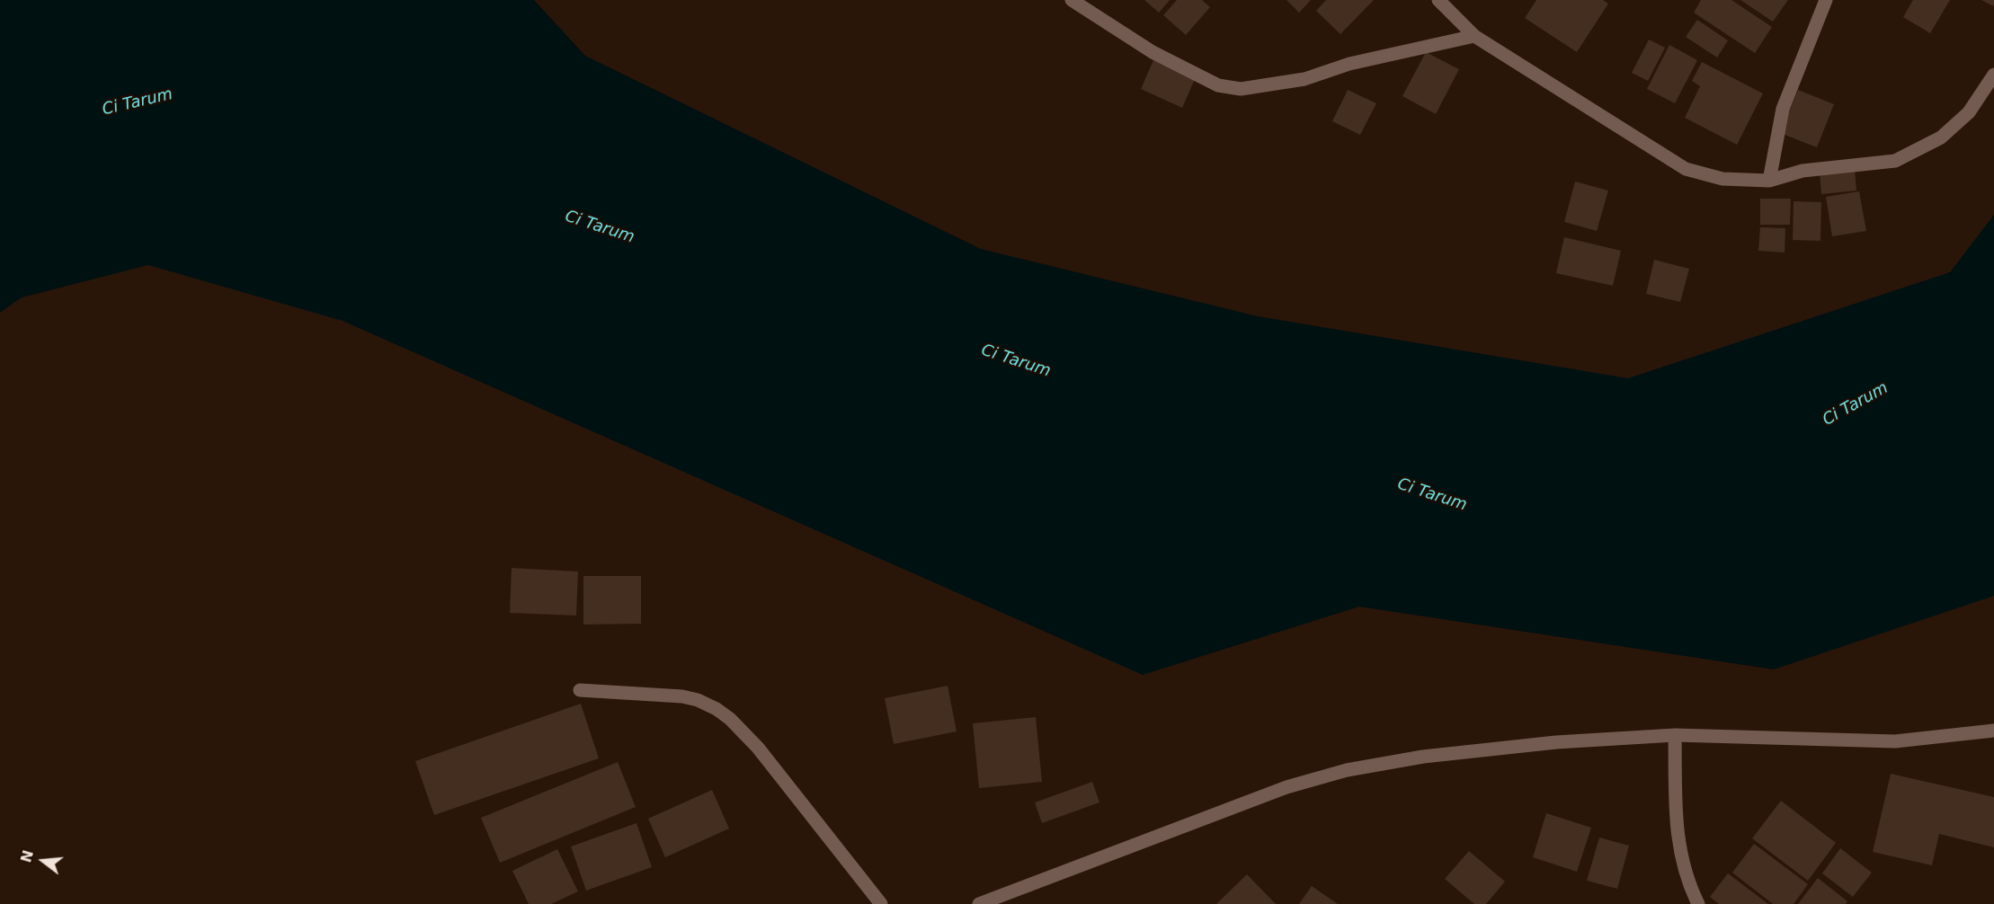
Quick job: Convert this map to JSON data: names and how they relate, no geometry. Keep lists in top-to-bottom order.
{
  "water": ["Ci Tarum"],
  "north": "left"
}
